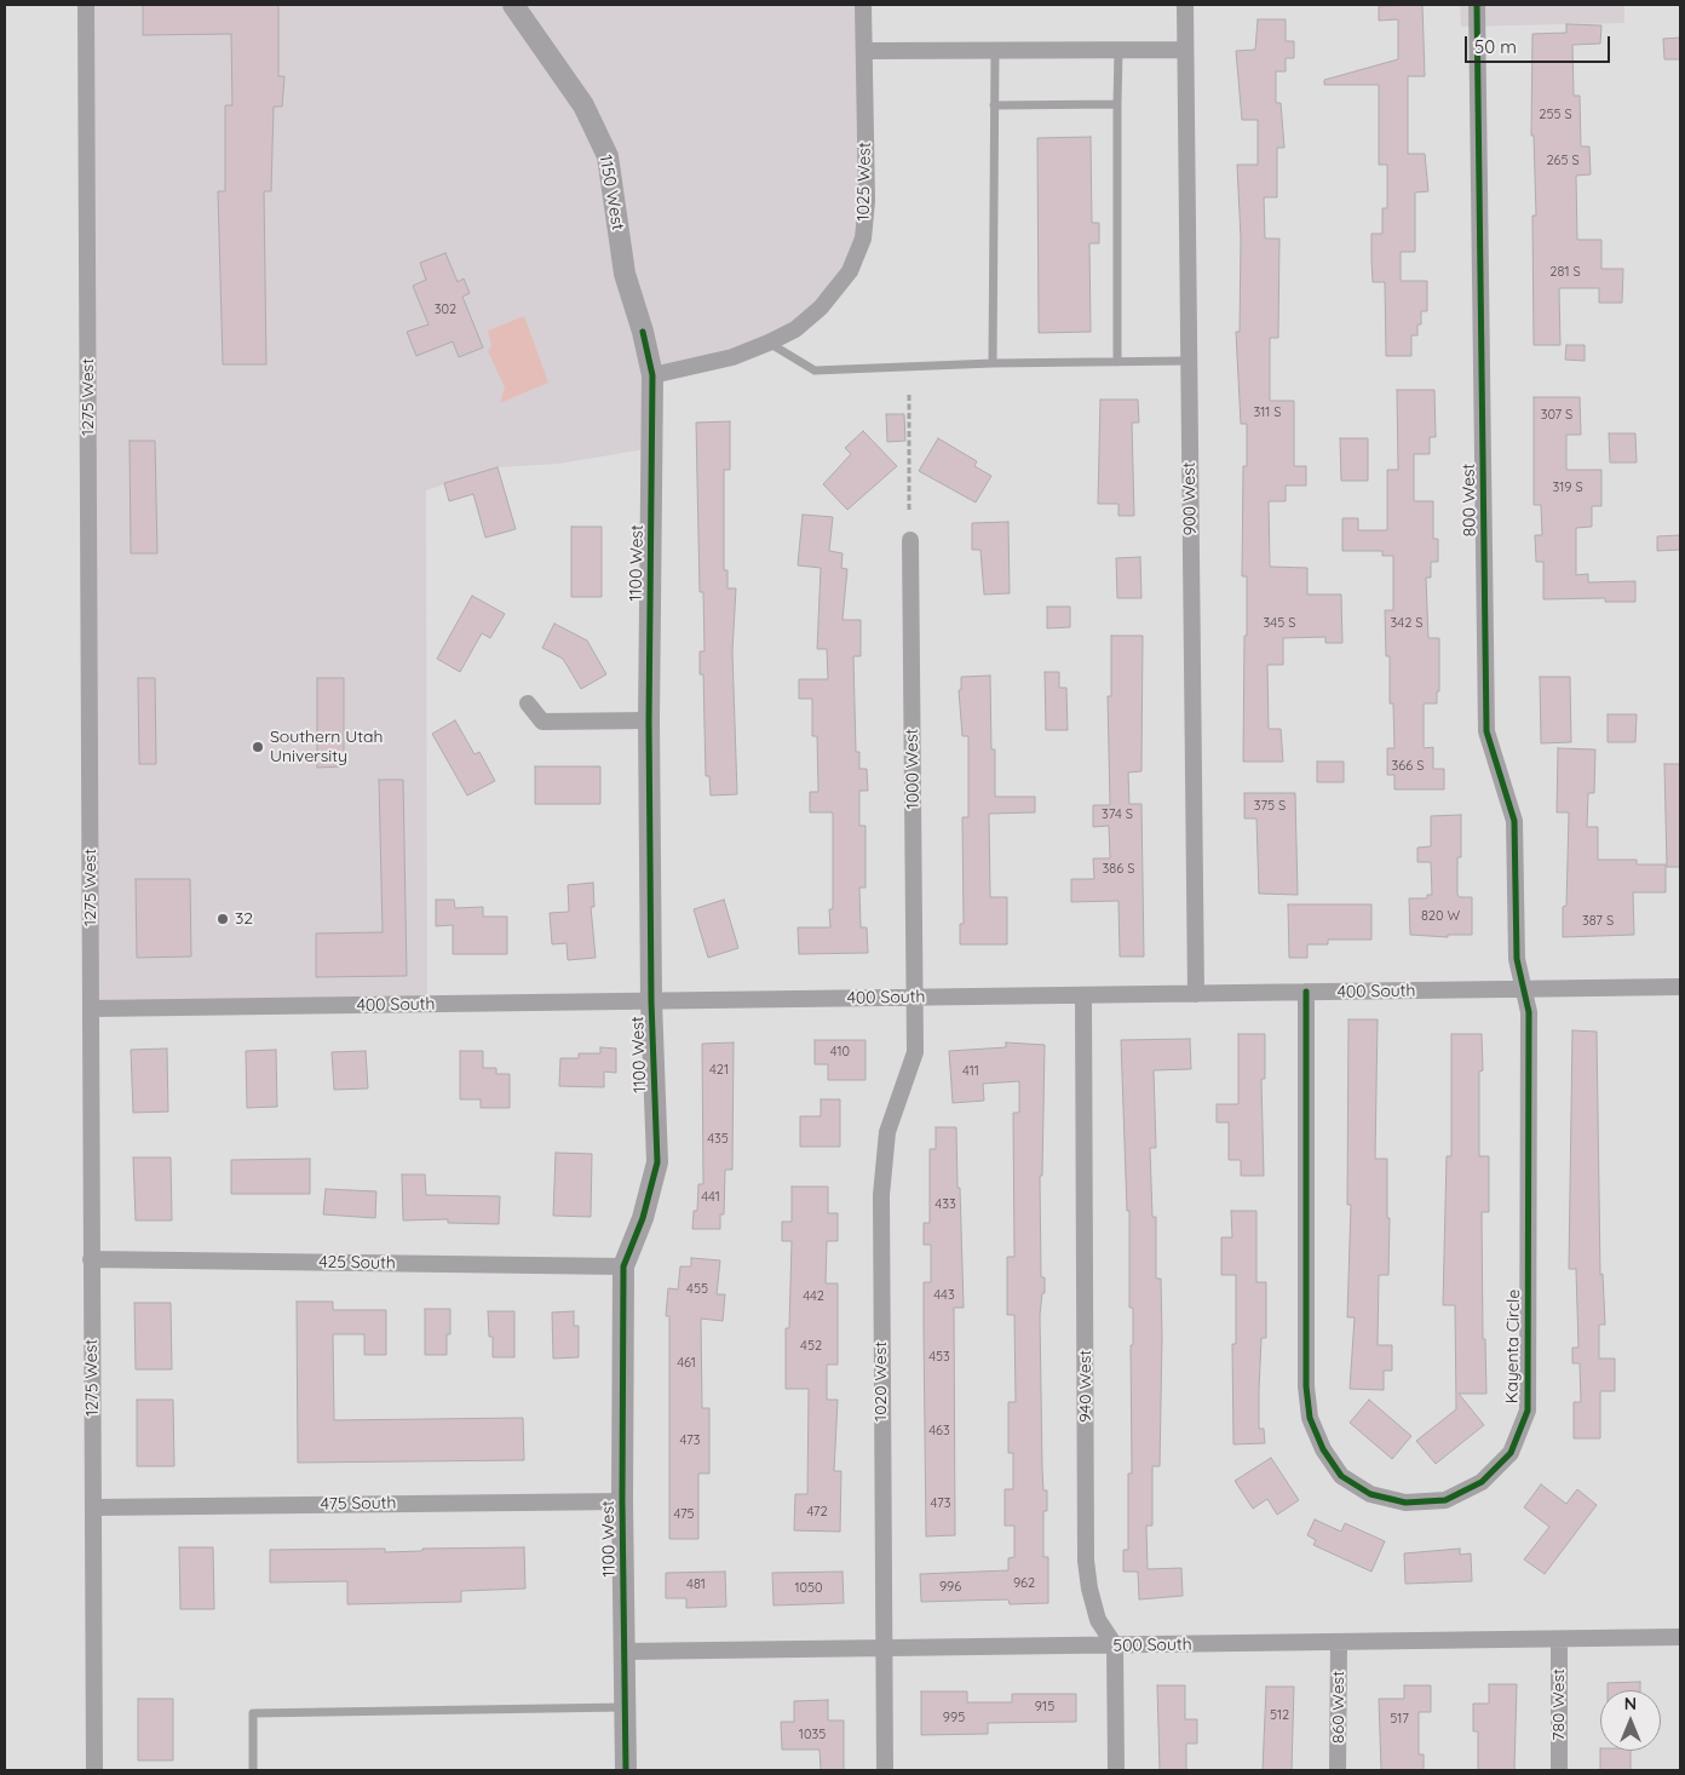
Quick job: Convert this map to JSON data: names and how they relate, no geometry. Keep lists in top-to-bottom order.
{
  "streets": {
    "street": [
      "1025 West",
      "1150 West",
      "1275 West",
      "900 West",
      "800 West",
      "1100 West",
      "1000 West",
      "400 South",
      "425 South",
      "Kayenta Circle",
      "1020 West",
      "940 West",
      "475 South",
      "500 South",
      "780 West",
      "860 West"
    ]
  },
  "crossings": [
    ["1025 West", "1100 West"],
    ["1150 West", "1100 West"],
    ["1275 West", "400 South"],
    ["1275 West", "425 South"],
    ["1275 West", "475 South"],
    ["900 West", "400 South"],
    ["800 West", "400 South"],
    ["800 West", "Kayenta Circle"],
    ["1100 West", "400 South"],
    ["1100 West", "425 South"],
    ["1100 West", "475 South"],
    ["1100 West", "500 South"],
    ["1000 West", "400 South"],
    ["1000 West", "1020 West"],
    ["400 South", "Kayenta Circle"],
    ["400 South", "1020 West"],
    ["400 South", "940 West"],
    ["1020 West", "500 South"],
    ["940 West", "500 South"],
    ["500 South", "780 West"],
    ["500 South", "860 West"]
  ],
  "places": ["Southern Utah University", "32"],
  "house_numbers": [
    "255 S",
    "265 S",
    "281 S",
    "302",
    "311 S",
    "307 S",
    "319 S",
    "345 S",
    "342 S",
    "366 S",
    "375 S",
    "374 S",
    "386 S",
    "820 W",
    "387 S",
    "410",
    "421",
    "411",
    "435",
    "441",
    "433",
    "455",
    "443",
    "442",
    "452",
    "453",
    "461",
    "463",
    "473",
    "473",
    "472",
    "475",
    "962",
    "481",
    "996",
    "1050",
    "915",
    "512",
    "995",
    "517",
    "1035"
  ],
  "scale_bar": "50 m",
  "north": "top"
}
